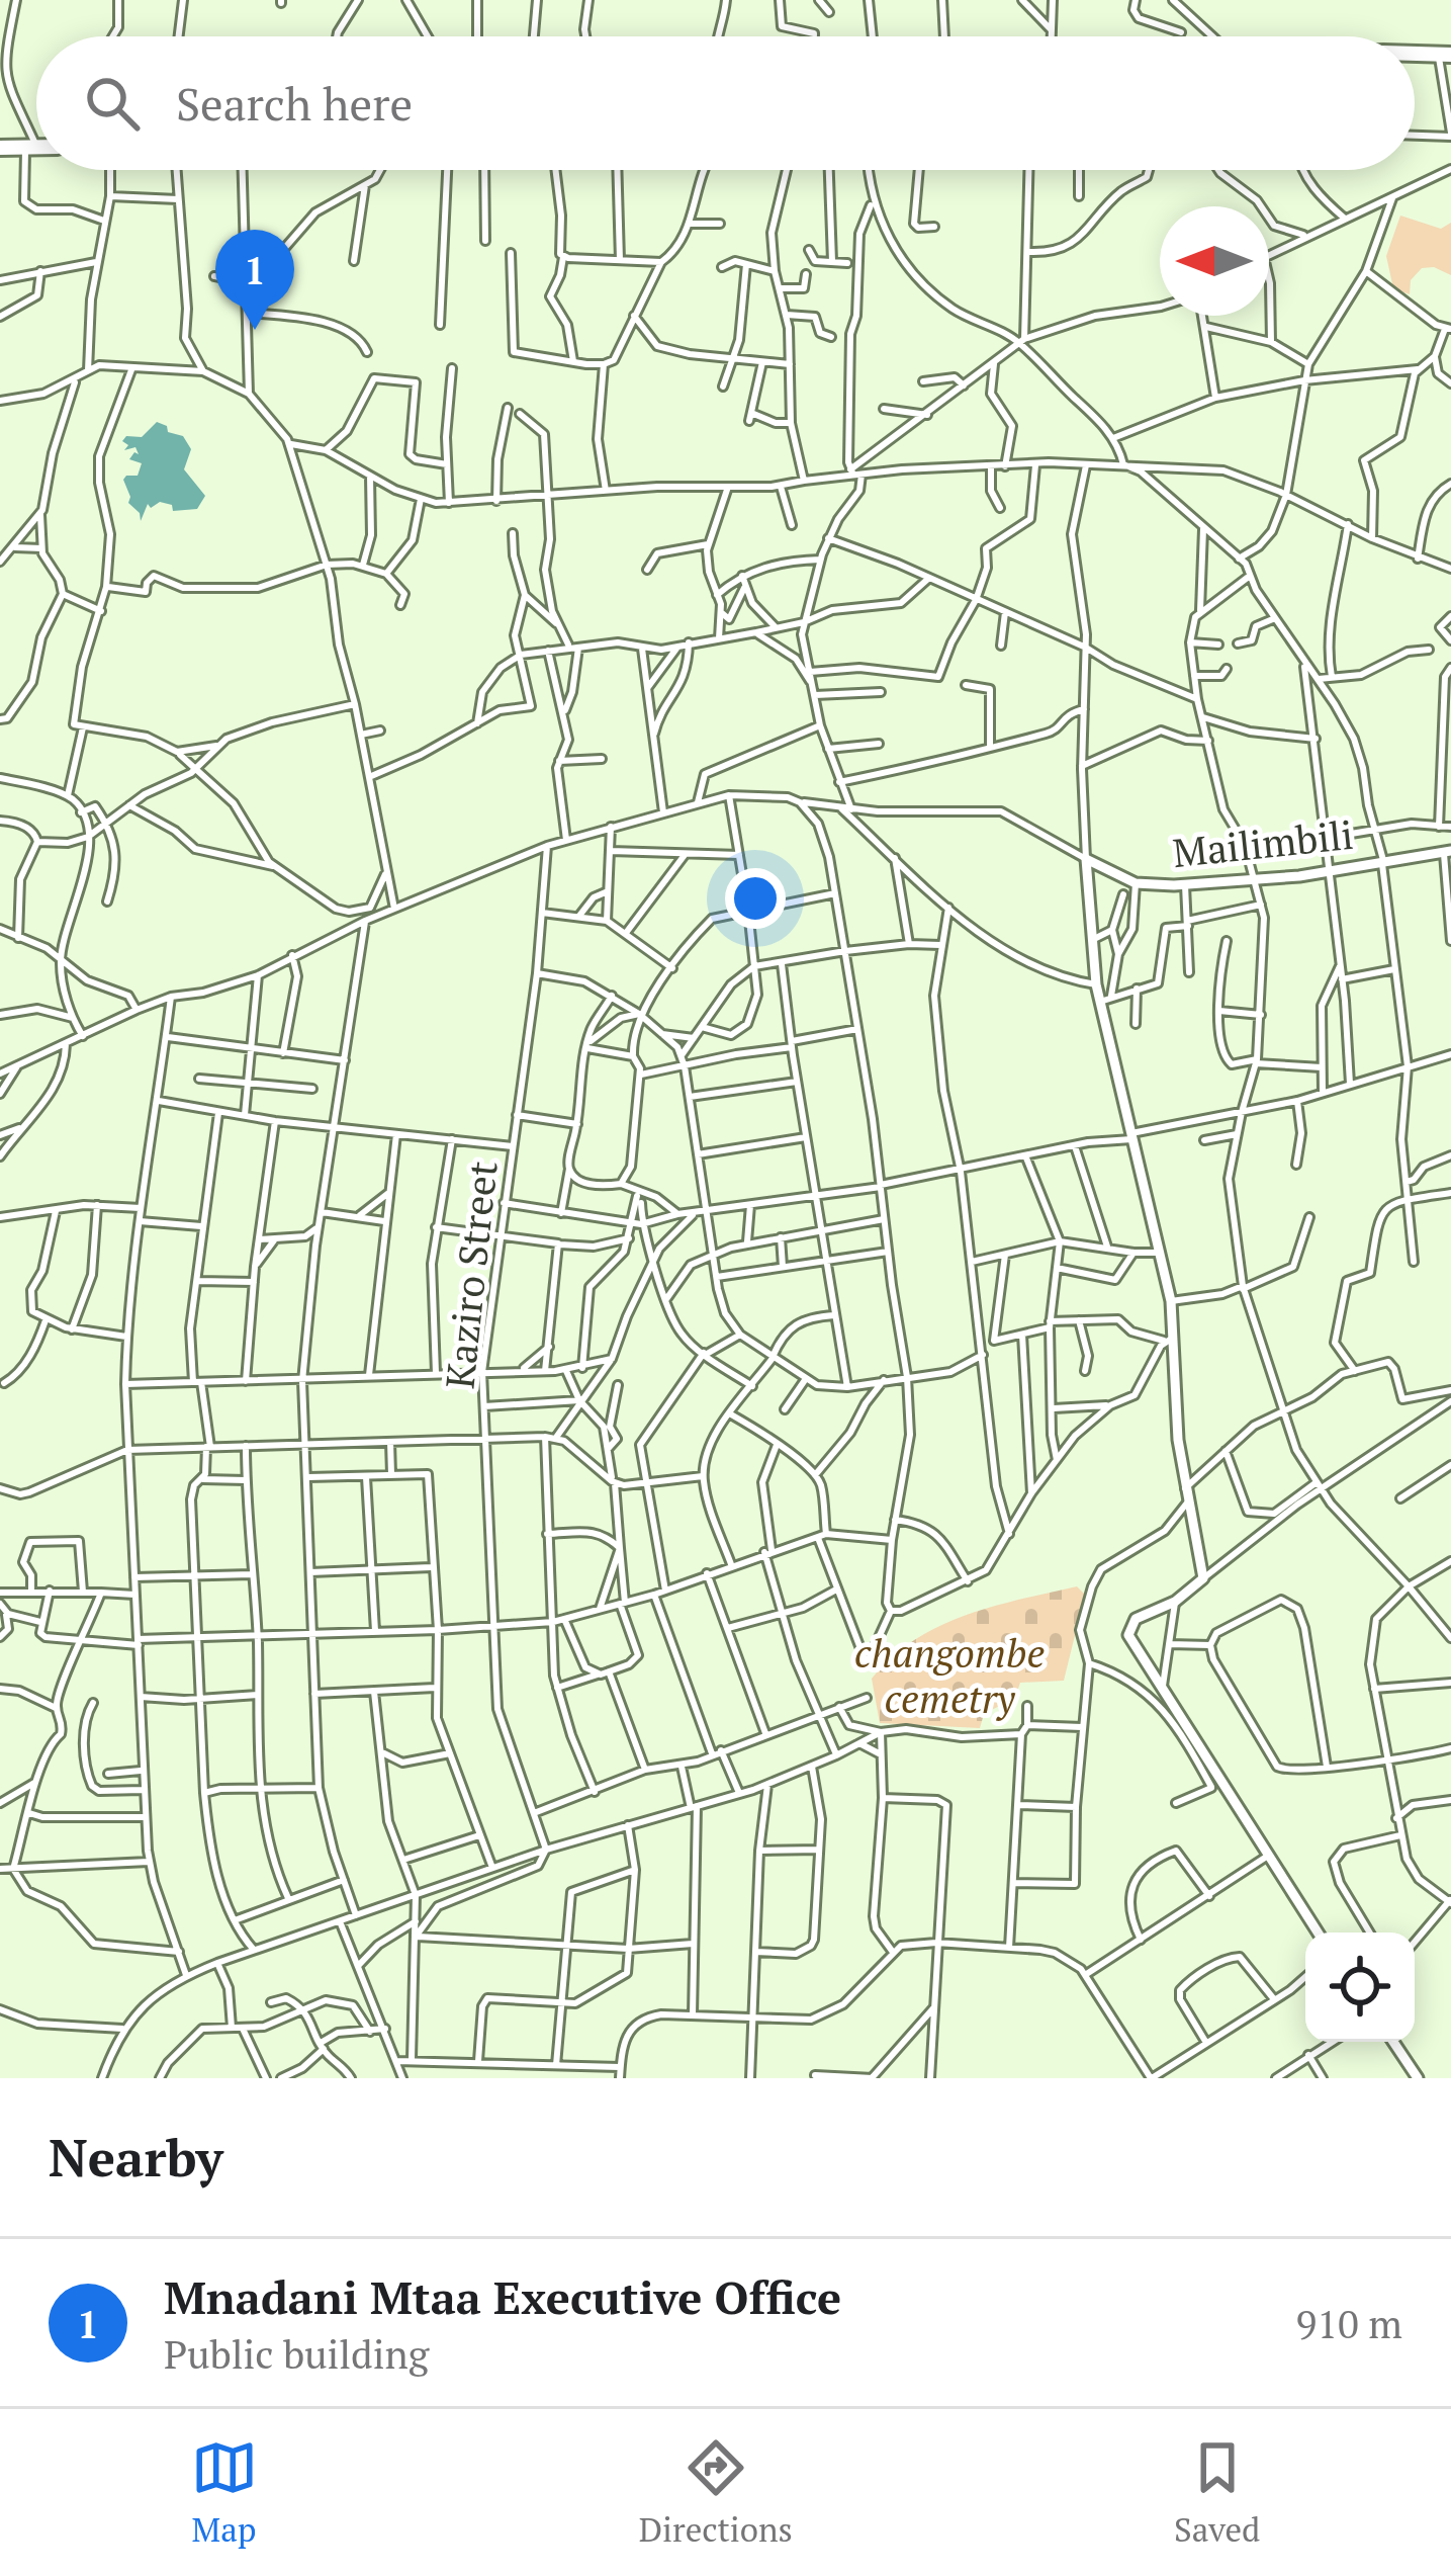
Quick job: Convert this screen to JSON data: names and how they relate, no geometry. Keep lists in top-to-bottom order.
{
  "streets": {
    "street": ["Mailimbili", "Kaziro Street"]
  },
  "parks": ["changombe cemetry"],
  "north": "left",
  "page": {
    "search": "Search here",
    "pins": "1",
    "heading": "Nearby",
    "list": [
      {
        "mark": "1",
        "name": "Mnadani Mtaa Executive Office",
        "note": "Public building",
        "value": "910 m"
      }
    ],
    "nav": ["Map", "Directions", "Saved"]
  }
}
